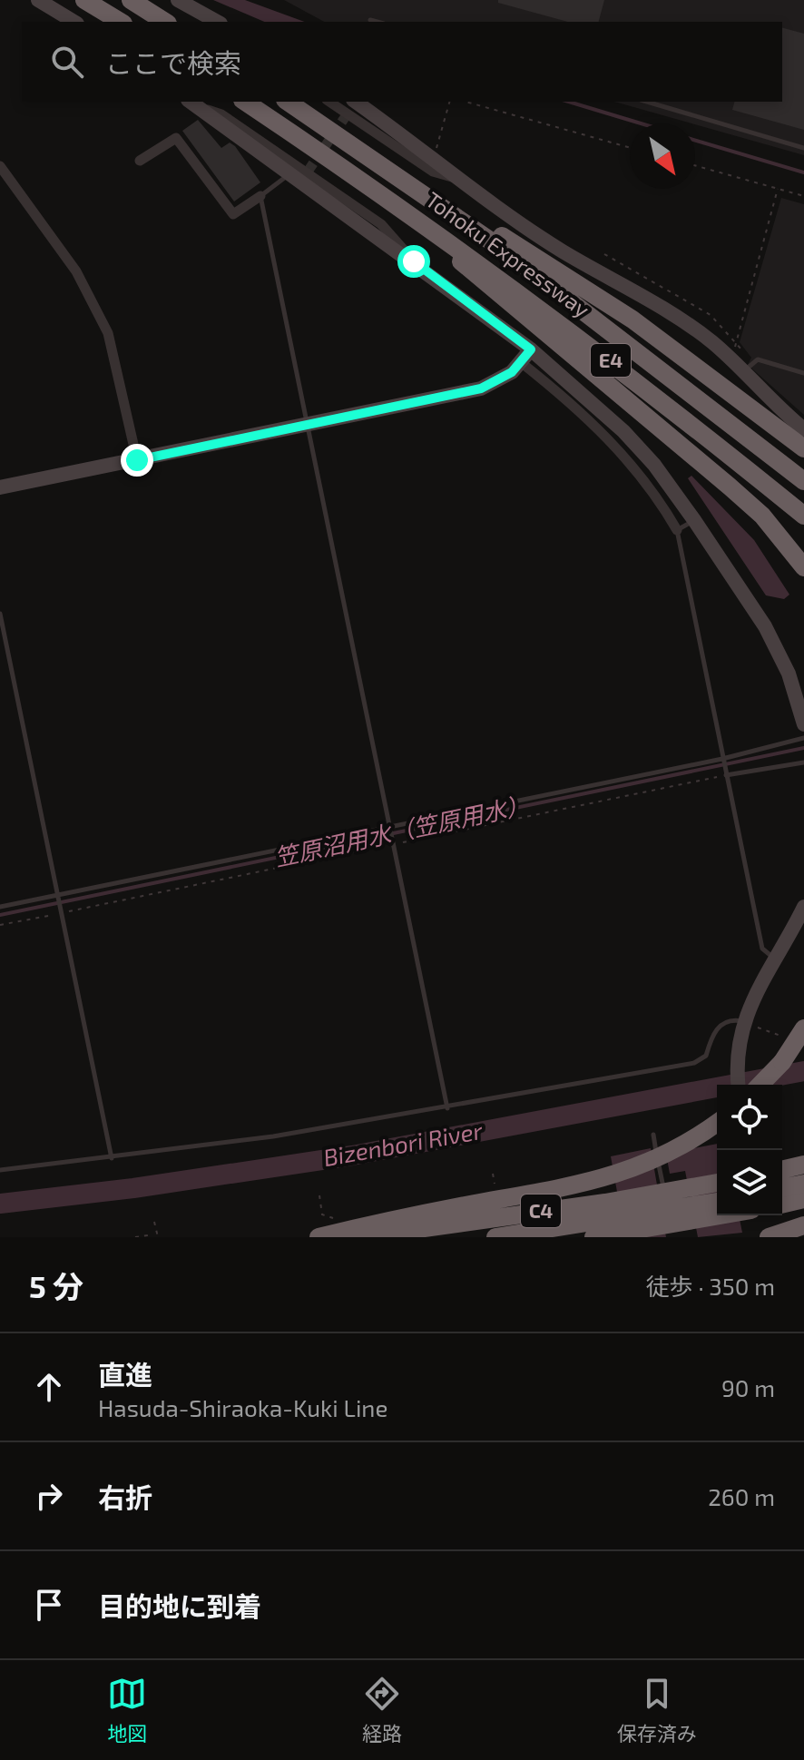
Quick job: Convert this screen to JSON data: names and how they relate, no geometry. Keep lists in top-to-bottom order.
{
  "streets": {
    "highway": ["Tohoku Expressway", "E4", "C4"]
  },
  "water": ["笠原沼用水（笠原用水）", "Bizenbori River"],
  "north": "bottom right",
  "page": {
    "search": "ここで検索",
    "heading": ["5 分", "徒歩 · 350 m"],
    "list": [
      ["直進", "Hasuda-Shiraoka-Kuki Line", "90 m"],
      ["右折", "260 m"],
      "目的地に到着"
    ],
    "nav": ["地図", "経路", "保存済み"]
  }
}
